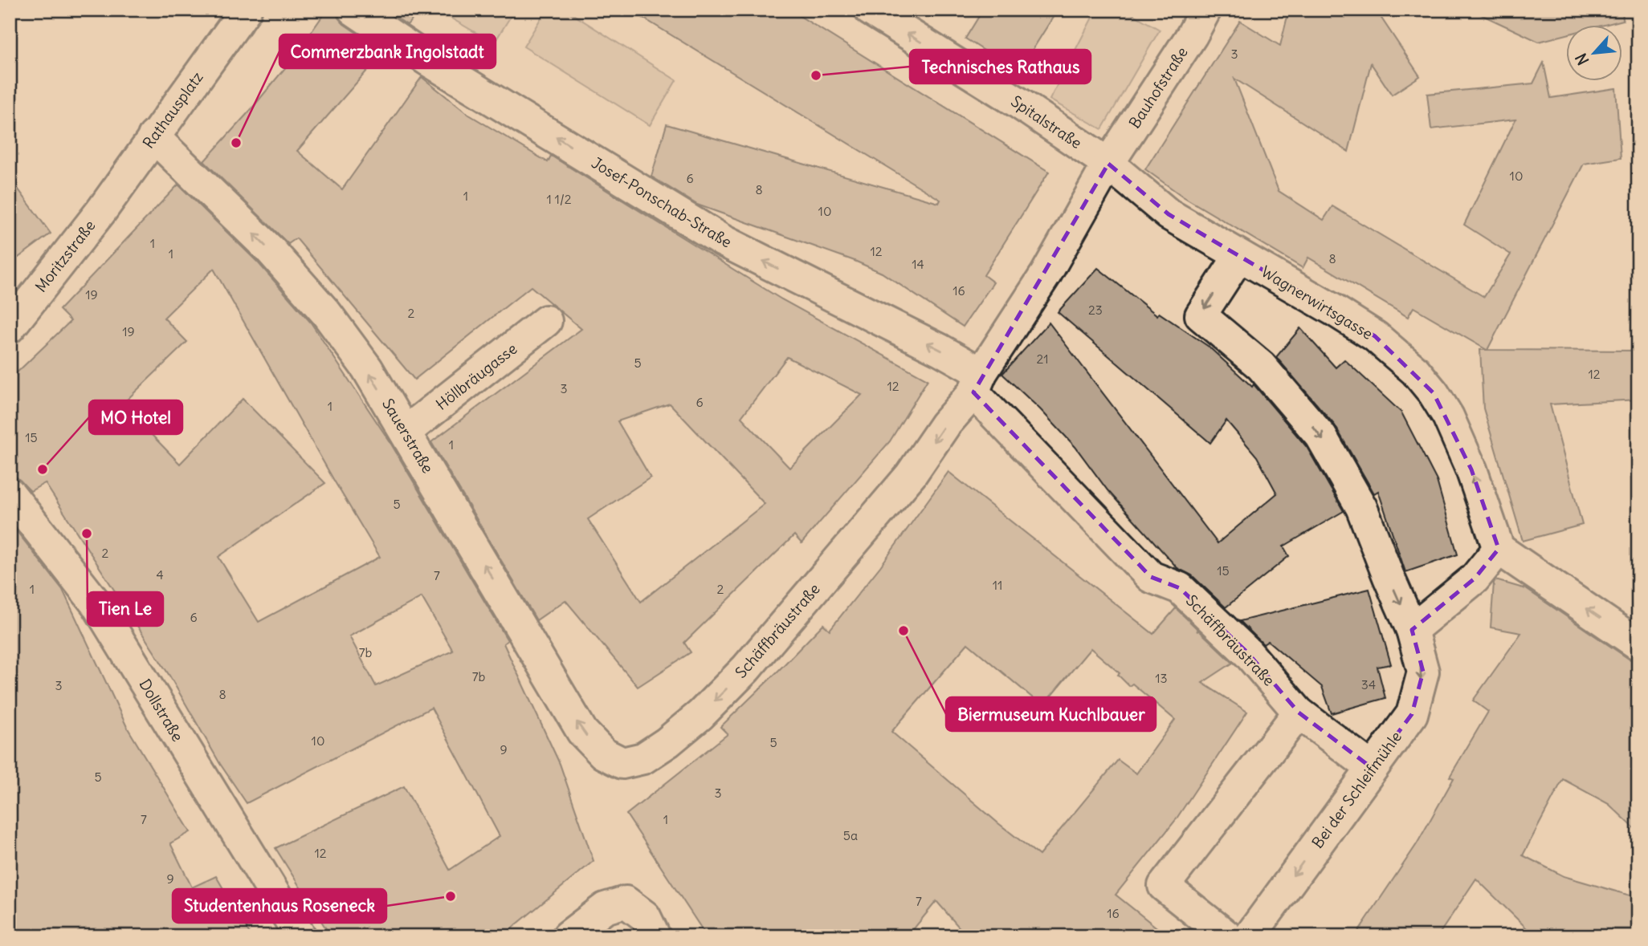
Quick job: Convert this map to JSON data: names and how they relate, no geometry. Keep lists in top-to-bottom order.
{
  "streets": {
    "street": [
      "Bauhofstraße",
      "Rathausplatz",
      "Spitalstraße",
      "Josef-Ponschab-Straße",
      "Moritzstraße",
      "Wagnerwirtsgasse",
      "Höllbräugasse",
      "Sauerstraße",
      "Schäffbräustraße",
      "Dollstraße",
      "Bei der Schleifmühle"
    ]
  },
  "crossings": [
    ["Bauhofstraße", "Spitalstraße"],
    ["Bauhofstraße", "Wagnerwirtsgasse"],
    ["Bauhofstraße", "Schäffbräustraße"],
    ["Rathausplatz", "Moritzstraße"],
    ["Rathausplatz", "Sauerstraße"],
    ["Spitalstraße", "Wagnerwirtsgasse"],
    ["Spitalstraße", "Schäffbräustraße"],
    ["Josef-Ponschab-Straße", "Schäffbräustraße"],
    ["Wagnerwirtsgasse", "Schäffbräustraße"],
    ["Wagnerwirtsgasse", "Bei der Schleifmühle"],
    ["Höllbräugasse", "Sauerstraße"],
    ["Sauerstraße", "Schäffbräustraße"],
    ["Schäffbräustraße", "Bei der Schleifmühle"]
  ],
  "one_way": [
    "Spitalstraße",
    "Josef-Ponschab-Straße",
    "Wagnerwirtsgasse",
    "Sauerstraße",
    "Schäffbräustraße",
    "Bei der Schleifmühle"
  ],
  "places": [
    "Technisches Rathaus",
    "Commerzbank Ingolstadt",
    "MO Hotel",
    "Tien Le",
    "Biermuseum Kuchlbauer",
    "Studentenhaus Roseneck"
  ],
  "house_numbers": [
    "3",
    "10",
    "6",
    "8",
    "1",
    "1 1/2",
    "10",
    "1",
    "12",
    "1",
    "8",
    "14",
    "16",
    "19",
    "23",
    "2",
    "19",
    "21",
    "5",
    "12",
    "12",
    "3",
    "6",
    "1",
    "15",
    "1",
    "5",
    "2",
    "15",
    "4",
    "7",
    "11",
    "1",
    "2",
    "6",
    "7b",
    "7b",
    "13",
    "34",
    "3",
    "8",
    "10",
    "5",
    "9",
    "5",
    "3",
    "7",
    "1",
    "5a",
    "12",
    "9",
    "7",
    "16"
  ],
  "north": "bottom left"
}
